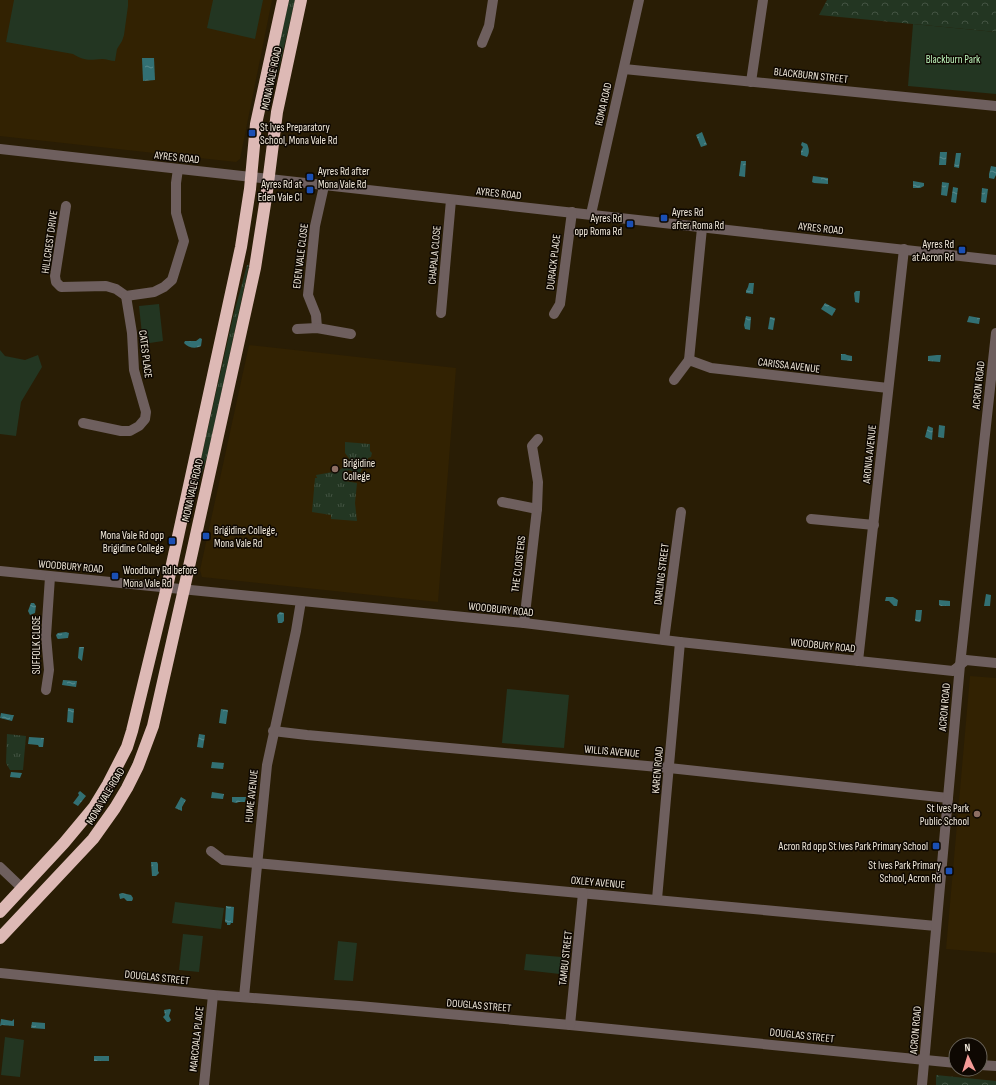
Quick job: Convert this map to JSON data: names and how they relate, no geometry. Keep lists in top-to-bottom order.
{
  "streets": {
    "highway": ["MONA VALE ROAD"],
    "street": [
      "BLACKBURN STREET",
      "ROMA ROAD",
      "AYRES ROAD",
      "HILLCREST DRIVE",
      "CHAPALA CLOSE",
      "EDEN VALE CLOSE",
      "DURACK PLACE",
      "CATES PLACE",
      "CARISSA AVENUE",
      "ACRON ROAD",
      "ARONIA AVENUE",
      "THE CLOISTERS",
      "WOODBURY ROAD",
      "DARLING STREET",
      "SUFFOLK CLOSE",
      "WILLIS AVENUE",
      "KAREN ROAD",
      "HUME AVENUE",
      "OXLEY AVENUE",
      "TAMBU STREET",
      "DOUGLAS STREET",
      "MARCOALA PLACE"
    ]
  },
  "crossings": [
    ["BLACKBURN STREET", "ROMA ROAD"],
    ["MONA VALE ROAD", "AYRES ROAD"],
    ["MONA VALE ROAD", "WOODBURY ROAD"],
    ["ROMA ROAD", "AYRES ROAD"],
    ["AYRES ROAD", "CHAPALA CLOSE"],
    ["AYRES ROAD", "EDEN VALE CLOSE"],
    ["AYRES ROAD", "DURACK PLACE"],
    ["AYRES ROAD", "ARONIA AVENUE"],
    ["HILLCREST DRIVE", "CATES PLACE"],
    ["CARISSA AVENUE", "ARONIA AVENUE"],
    ["ACRON ROAD", "WOODBURY ROAD"],
    ["ACRON ROAD", "WILLIS AVENUE"],
    ["ACRON ROAD", "OXLEY AVENUE"],
    ["ACRON ROAD", "DOUGLAS STREET"],
    ["ARONIA AVENUE", "WOODBURY ROAD"],
    ["THE CLOISTERS", "WOODBURY ROAD"],
    ["WOODBURY ROAD", "DARLING STREET"],
    ["WOODBURY ROAD", "SUFFOLK CLOSE"],
    ["WOODBURY ROAD", "KAREN ROAD"],
    ["WOODBURY ROAD", "HUME AVENUE"],
    ["WILLIS AVENUE", "KAREN ROAD"],
    ["WILLIS AVENUE", "HUME AVENUE"],
    ["KAREN ROAD", "OXLEY AVENUE"],
    ["HUME AVENUE", "OXLEY AVENUE"],
    ["HUME AVENUE", "DOUGLAS STREET"],
    ["OXLEY AVENUE", "TAMBU STREET"],
    ["TAMBU STREET", "DOUGLAS STREET"],
    ["DOUGLAS STREET", "MARCOALA PLACE"]
  ],
  "parks": ["Blackburn Park"],
  "places": {
    "transit": [
      "St Ives Preparatory School, Mona Vale Rd",
      "Ayres Rd after Mona Vale Rd",
      "Ayres Rd at Eden Vale Cl",
      "Ayres Rd after Roma Rd",
      "Ayres Rd opp Roma Rd",
      "Ayres Rd at Acron Rd",
      "Brigidine College, Mona Vale Rd",
      "Mona Vale Rd opp Brigidine College",
      "Woodbury Rd before Mona Vale Rd",
      "Acron Rd opp St Ives Park Primary School",
      "St Ives Park Primary School, Acron Rd"
    ],
    "other": ["Brigidine College", "St Ives Park Public School"]
  },
  "north": "top"
}
